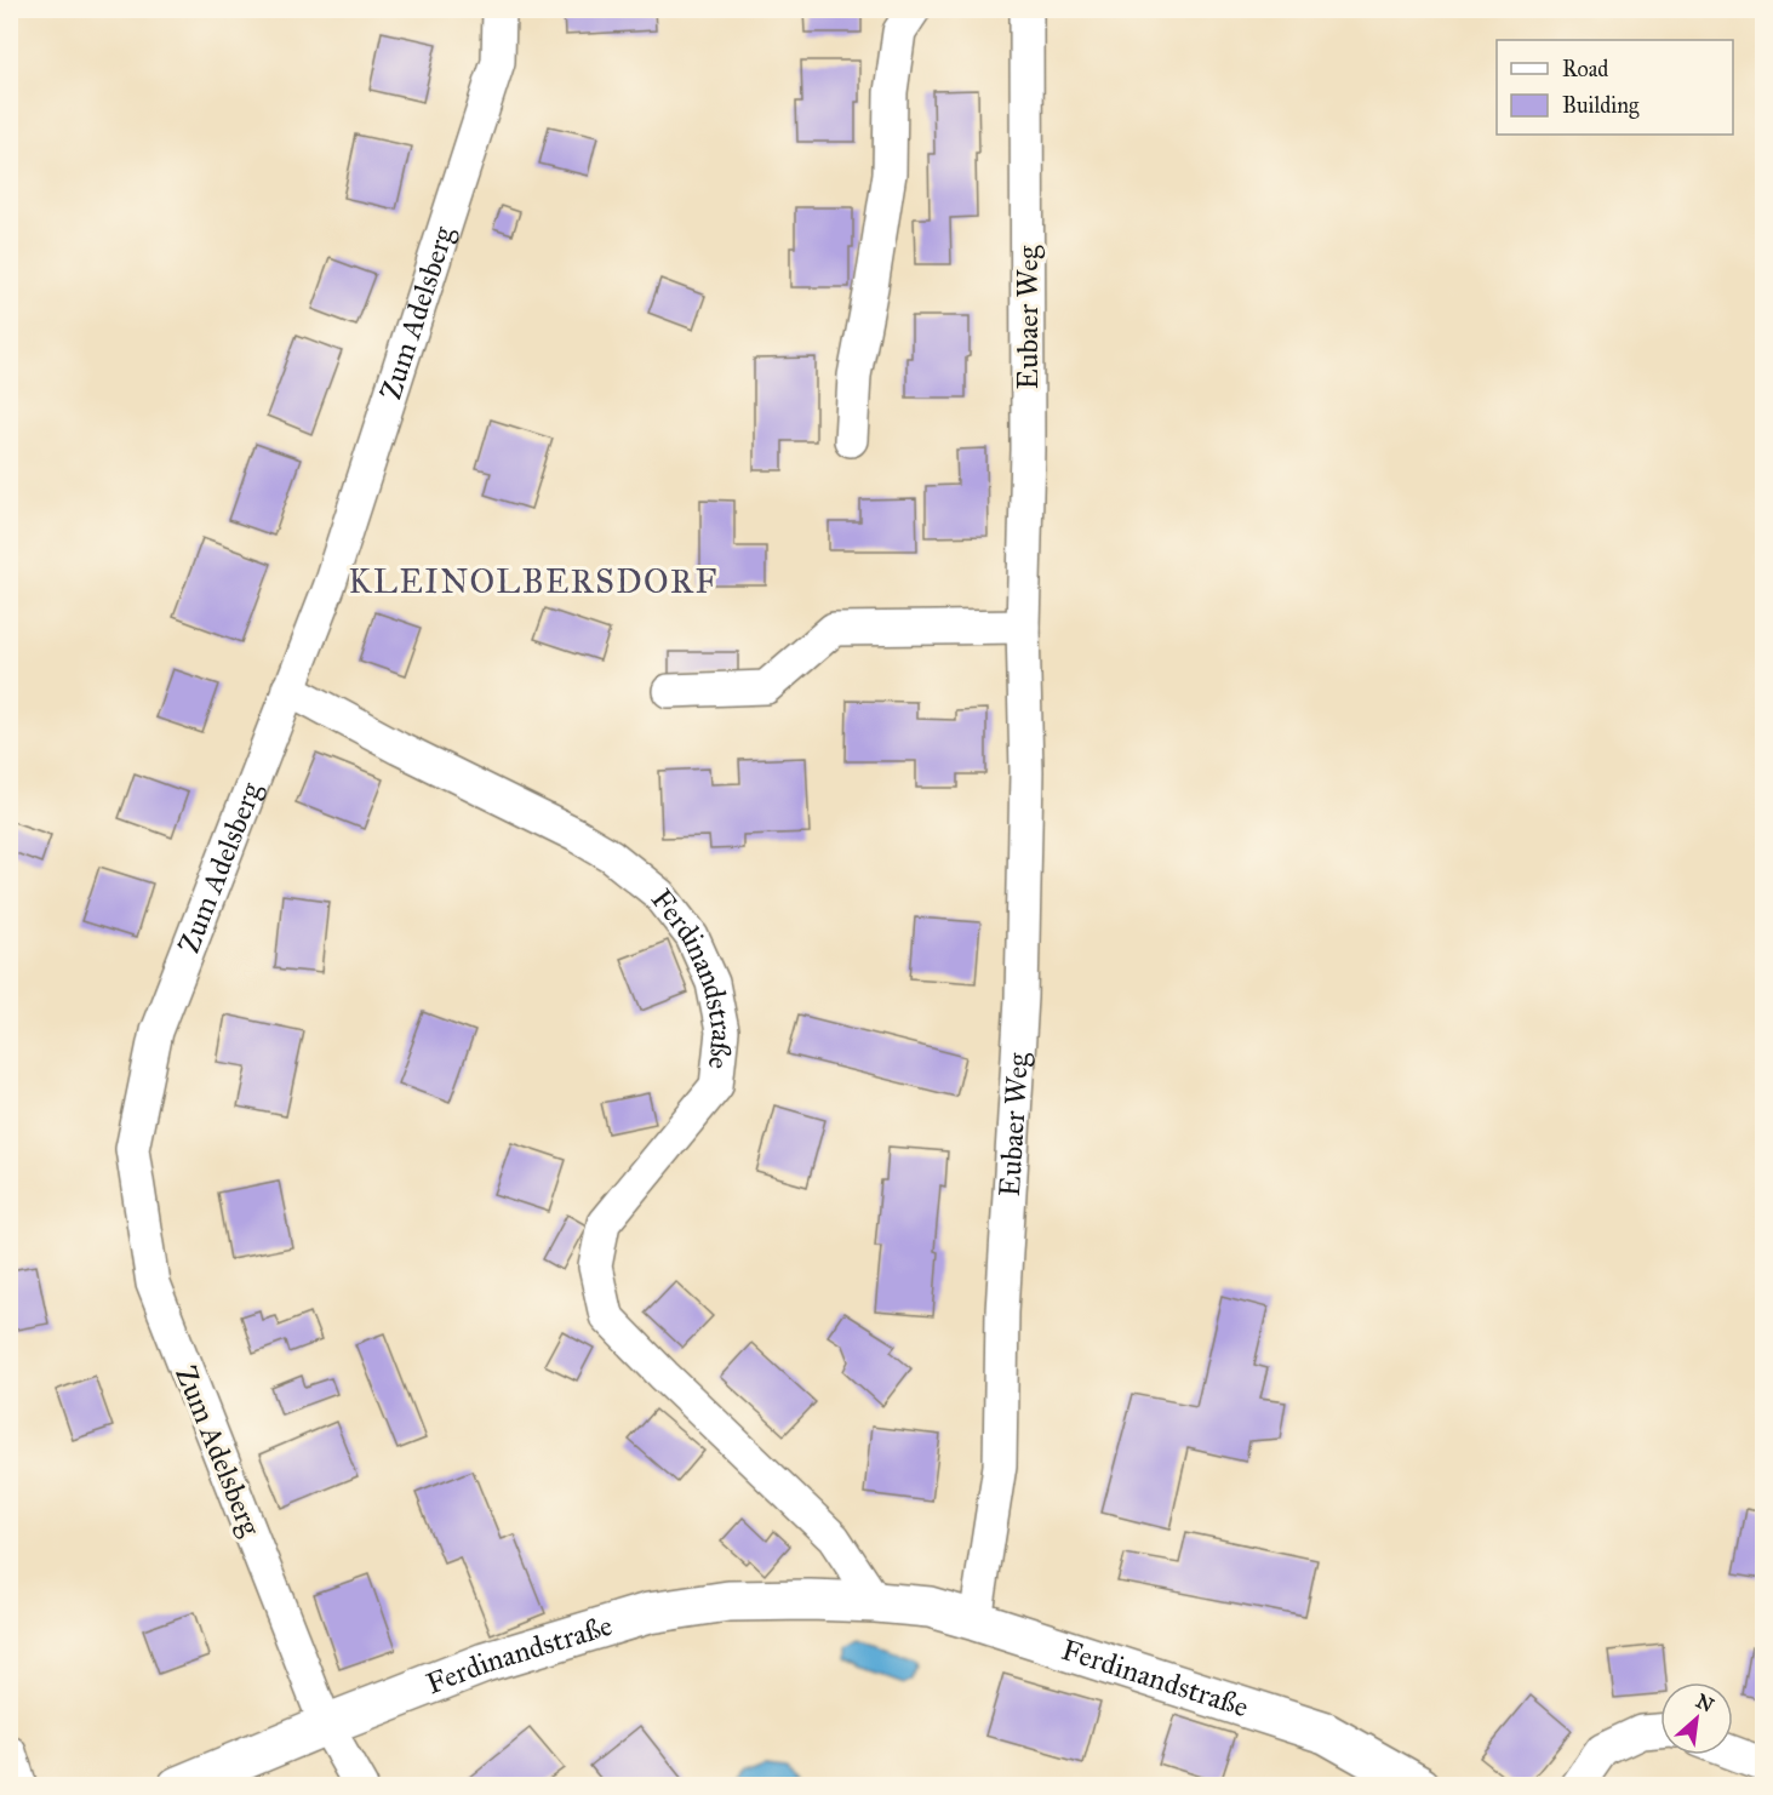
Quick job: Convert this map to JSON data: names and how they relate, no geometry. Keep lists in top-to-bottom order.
{
  "streets": {
    "street": ["Zum Adelsberg", "Eubaer Weg", "Ferdinandstraße"]
  },
  "crossings": [
    ["Zum Adelsberg", "Ferdinandstraße"],
    ["Eubaer Weg", "Ferdinandstraße"]
  ],
  "districts": ["KLEINOLBERSDORF"],
  "legend": ["Road", "Building"],
  "north": "top right"
}
